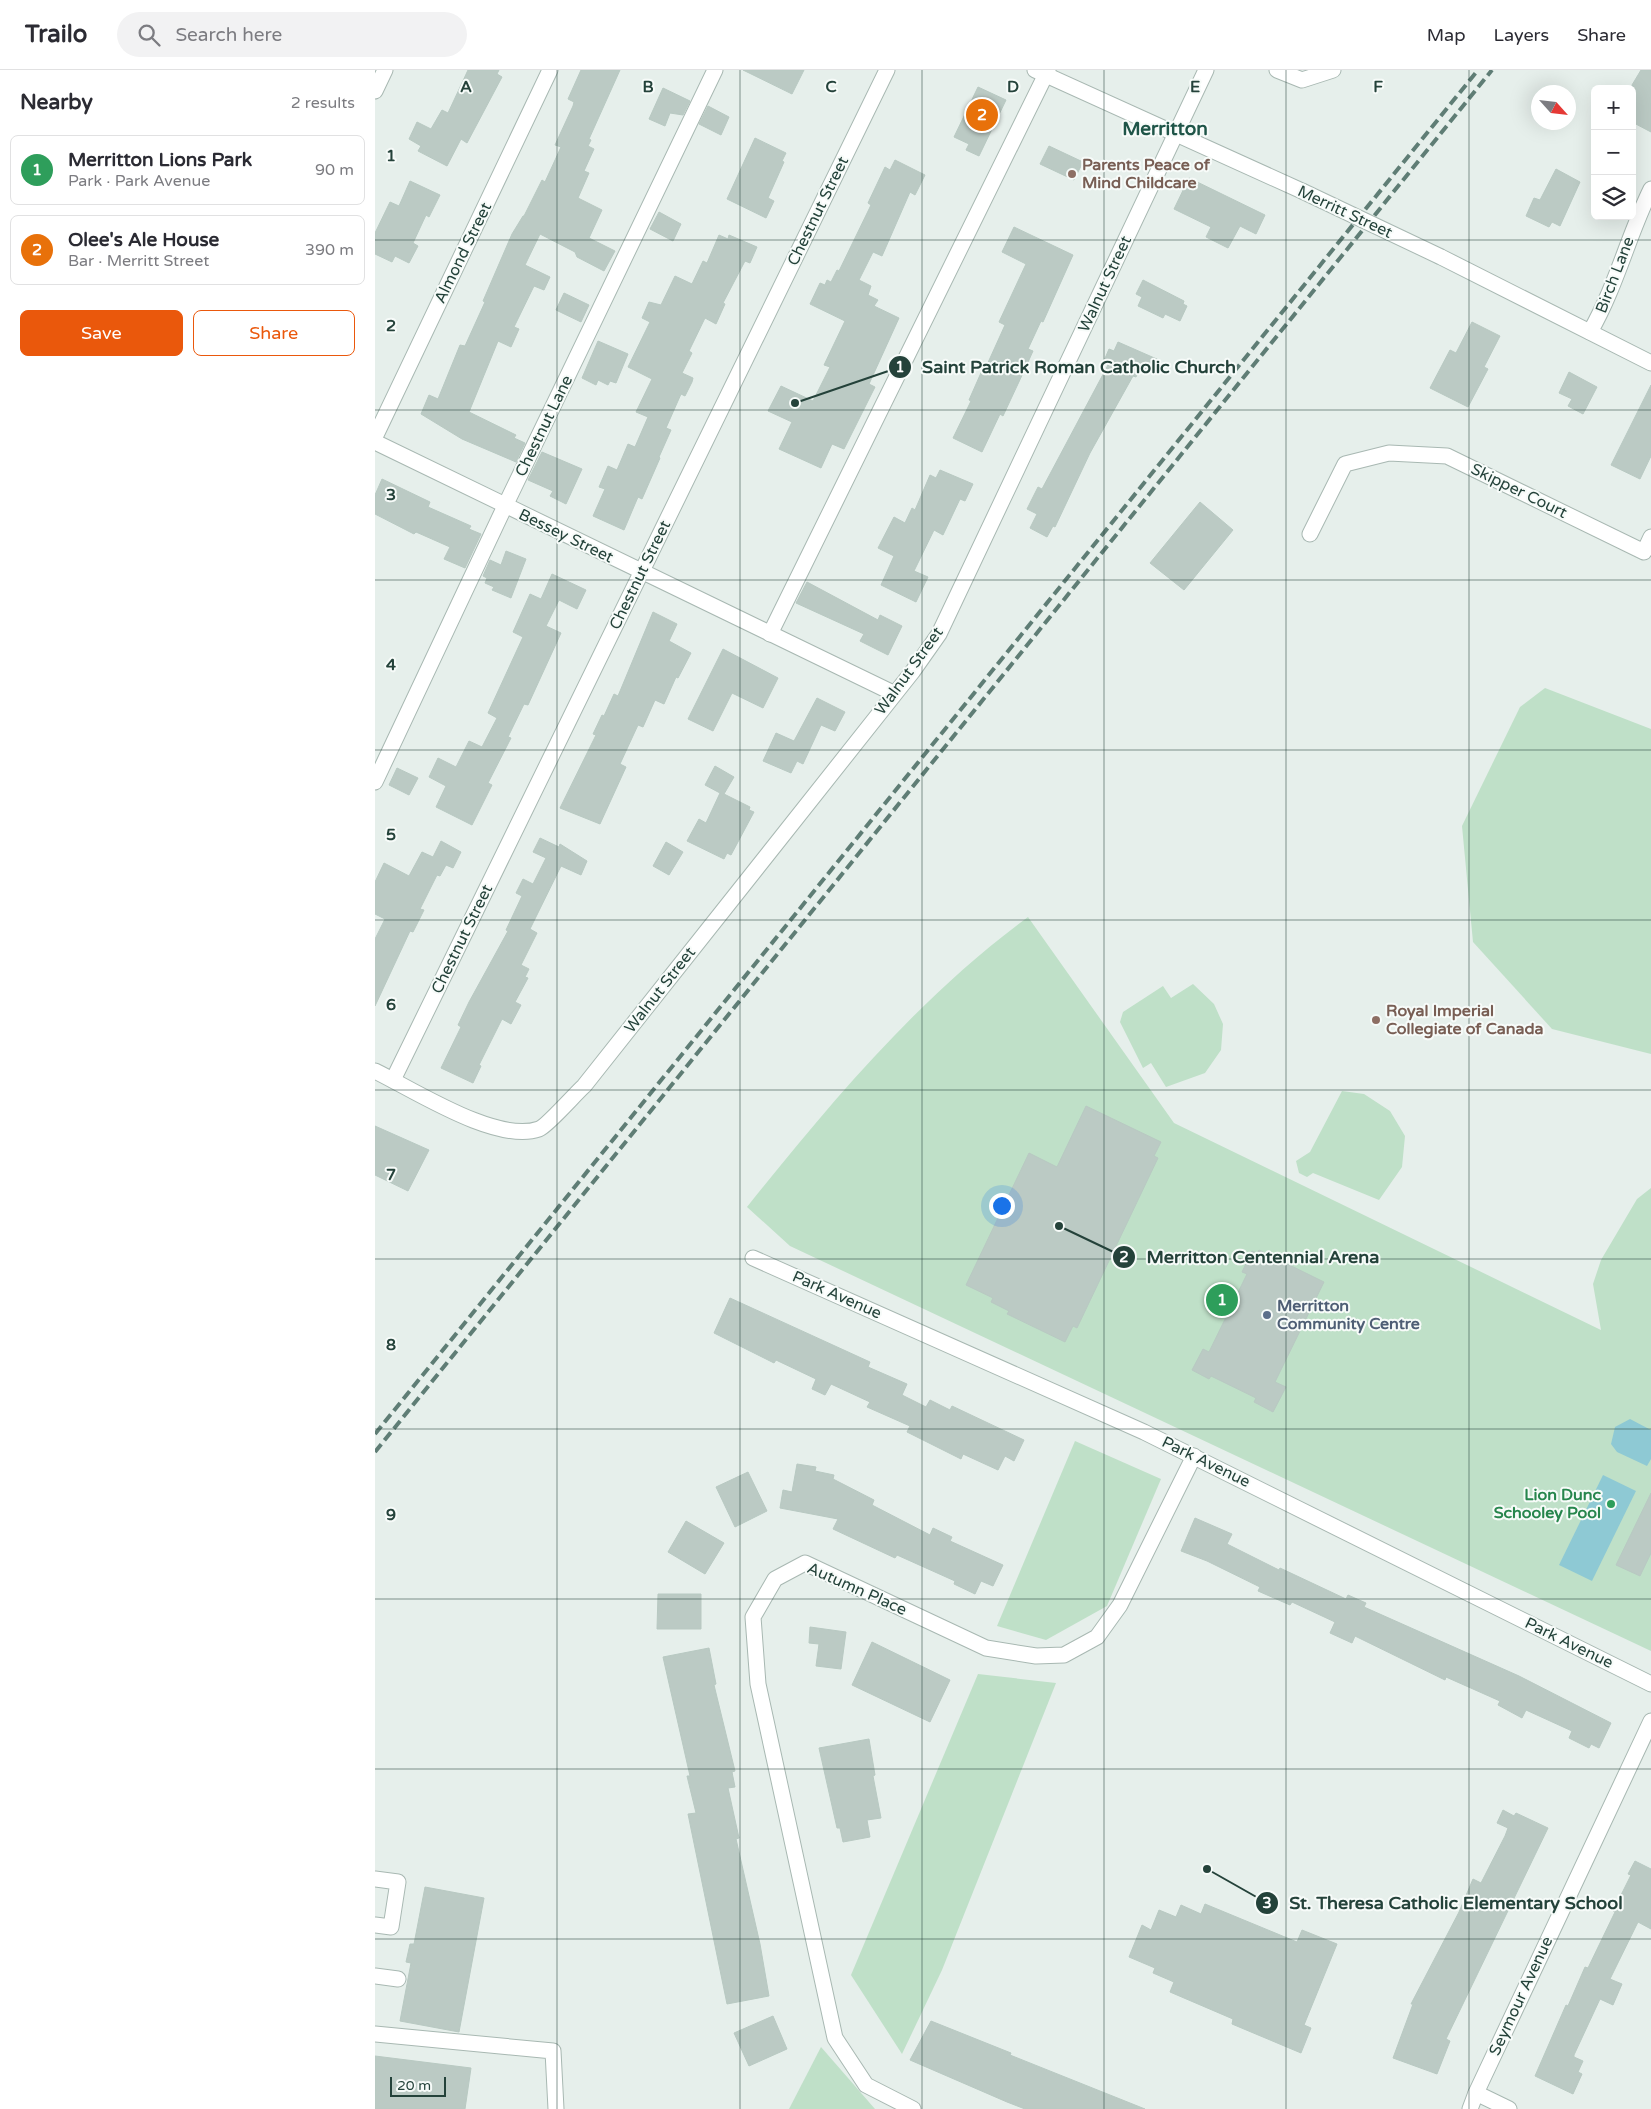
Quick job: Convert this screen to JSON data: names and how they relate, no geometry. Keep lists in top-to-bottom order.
{
  "streets": {
    "street": [
      "Chestnut Street",
      "Merritt Street",
      "Almond Street",
      "Birch Lane",
      "Walnut Street",
      "Chestnut Lane",
      "Skipper Court",
      "Bessey Street",
      "Park Avenue",
      "Autumn Place",
      "Seymour Avenue"
    ]
  },
  "crossings": [
    ["Chestnut Street", "Walnut Street"],
    ["Chestnut Street", "Bessey Street"],
    ["Merritt Street", "Birch Lane"],
    ["Merritt Street", "Walnut Street"],
    ["Walnut Street", "Bessey Street"],
    ["Chestnut Lane", "Bessey Street"],
    ["Park Avenue", "Autumn Place"]
  ],
  "districts": ["Merritton"],
  "places": [
    "Parents Peace of Mind Childcare",
    "Saint Patrick Roman Catholic Church",
    "Royal Imperial Collegiate of Canada",
    "Merritton Centennial Arena",
    "Merritton Community Centre",
    "Lion Dunc Schooley Pool",
    "St. Theresa Catholic Elementary School"
  ],
  "scale_bar": "20 m",
  "north": "bottom right",
  "page": {
    "header": "Trailo",
    "search": "Search here",
    "nav": ["Map", "Layers", "Share"],
    "heading": ["Nearby", "2 results"],
    "map_buttons": ["+", "−"],
    "pins": ["2", "1"],
    "list": [
      {
        "mark": "1",
        "name": "Merritton Lions Park",
        "note": "Park · Park Avenue",
        "value": "90 m"
      },
      {
        "mark": "2",
        "name": "Olee's Ale House",
        "note": "Bar · Merritt Street",
        "value": "390 m"
      }
    ],
    "buttons": ["Save", "Share"],
    "scale": "20 m"
  },
  "grid": {
    "columns": [
      "A",
      "B",
      "C",
      "D",
      "E",
      "F"
    ],
    "rows": [
      "1",
      "2",
      "3",
      "4",
      "5",
      "6",
      "7",
      "8",
      "9"
    ]
  }
}
